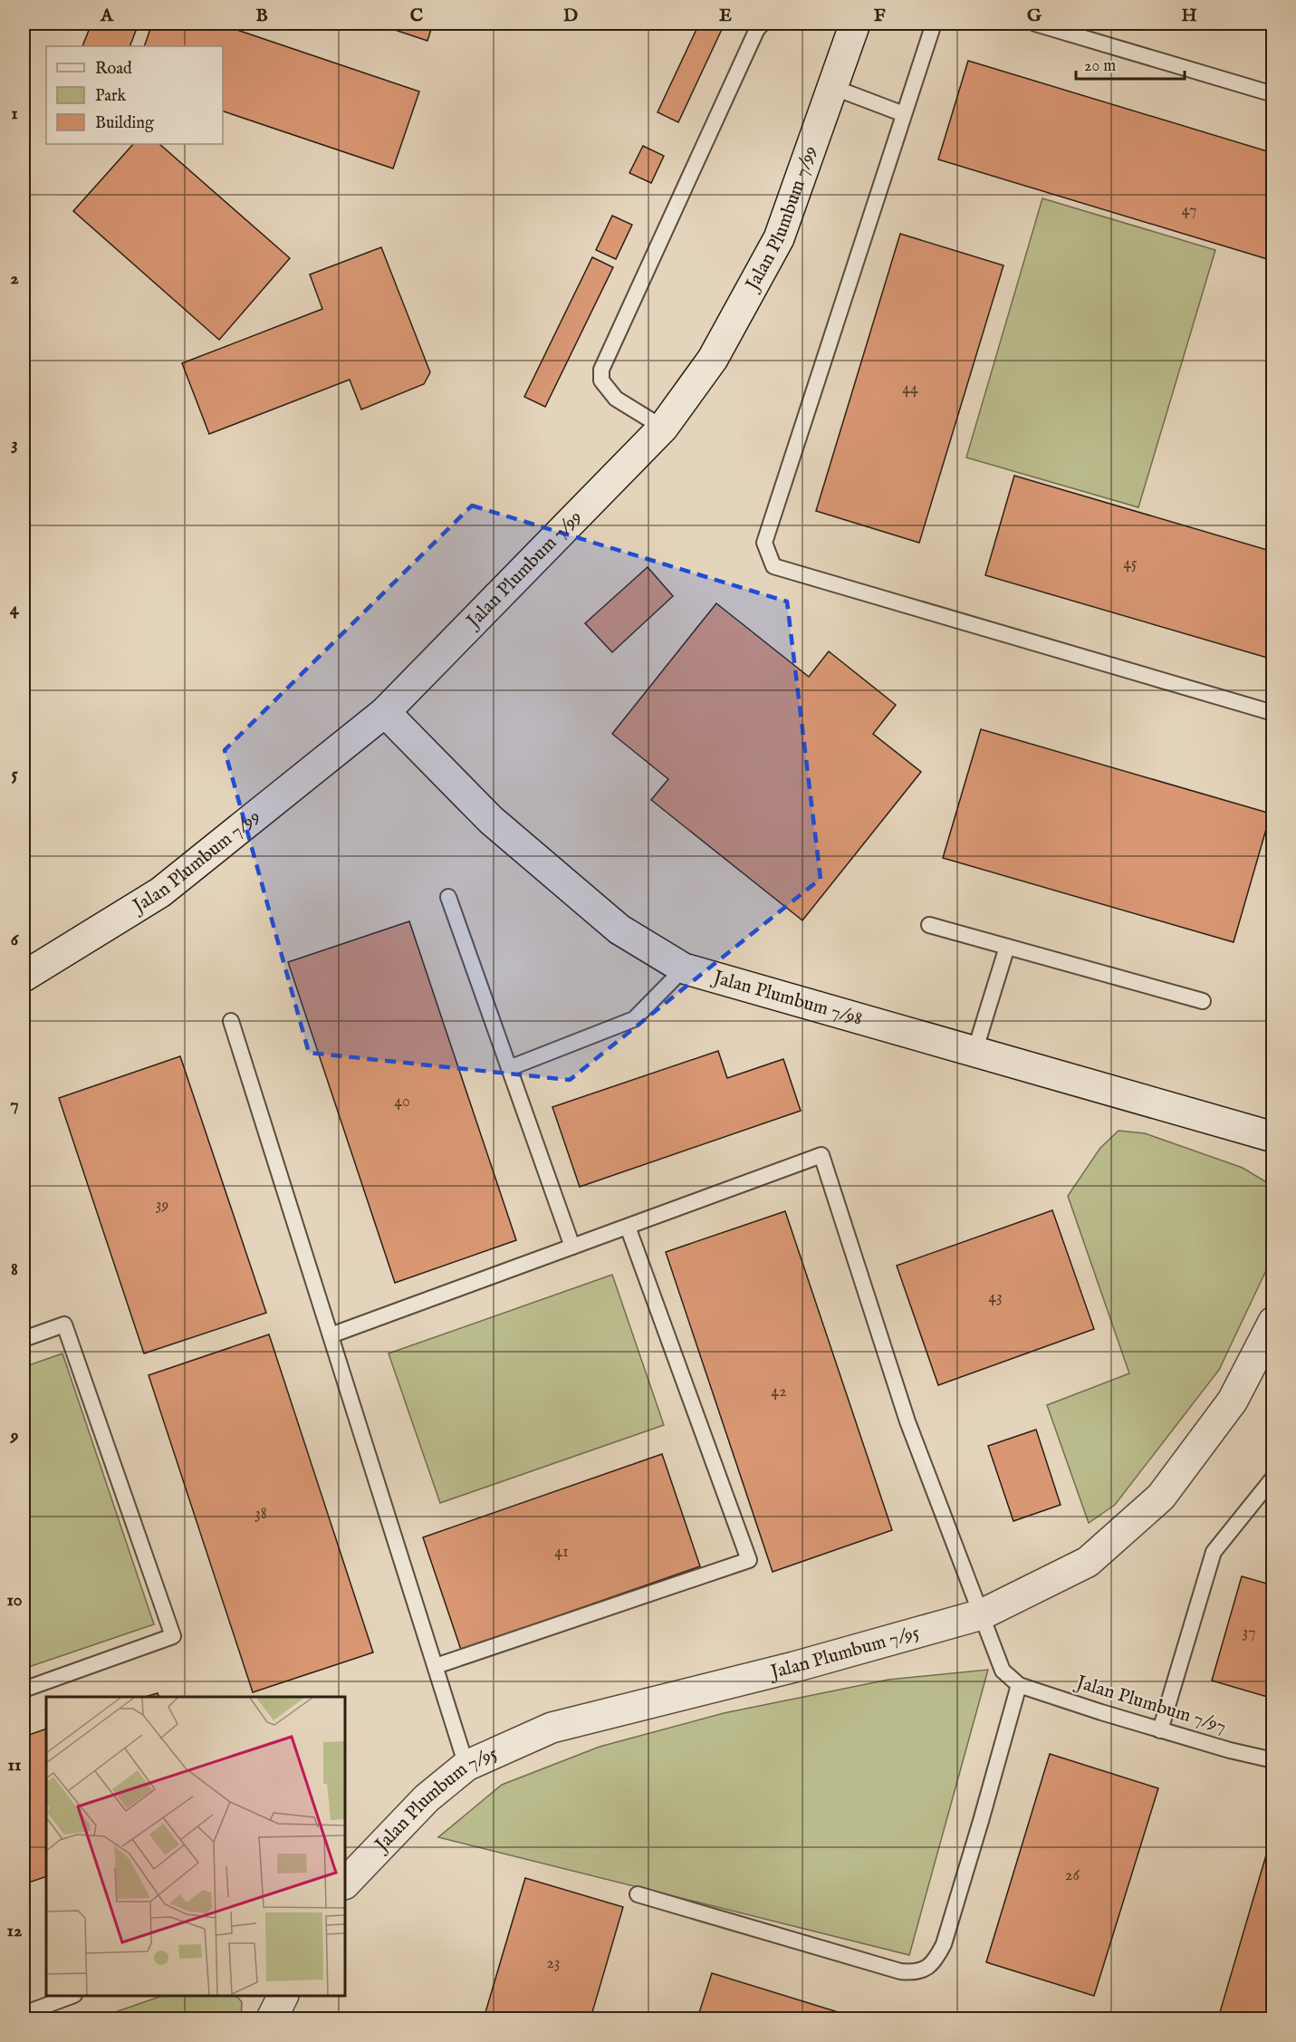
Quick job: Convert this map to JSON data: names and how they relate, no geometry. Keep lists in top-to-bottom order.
{
  "streets": {
    "street": ["Jalan Plumbum 7/99", "Jalan Plumbum 7/98", "Jalan Plumbum 7/95"],
    "lane": ["Jalan Plumbum 7/97"]
  },
  "crossings": [
    ["Jalan Plumbum 7/99", "Jalan Plumbum 7/98"]
  ],
  "house_numbers": [
    "47",
    "44",
    "45",
    "40",
    "39",
    "43",
    "42",
    "38",
    "41",
    "37",
    "26",
    "23"
  ],
  "legend": ["Road", "Park", "Building"],
  "scale_bar": "20 m",
  "grid": {
    "columns": [
      "A",
      "B",
      "C",
      "D",
      "E",
      "F",
      "G",
      "H"
    ],
    "rows": [
      "1",
      "2",
      "3",
      "4",
      "5",
      "6",
      "7",
      "8",
      "9",
      "10",
      "11",
      "12"
    ]
  }
}
